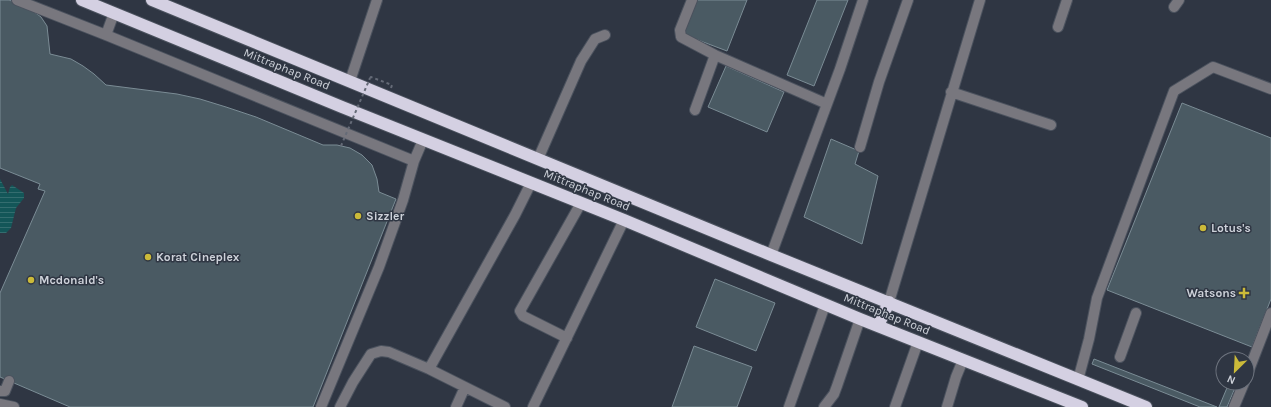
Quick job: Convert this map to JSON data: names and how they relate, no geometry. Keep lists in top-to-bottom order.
{
  "streets": {
    "highway": ["Mittraphap Road"]
  },
  "places": {
    "other": [
      "Sizzler",
      "Lotus's",
      "Korat Cineplex",
      "Mcdonald's"
    ],
    "health": ["Watsons"]
  },
  "north": "bottom left"
}
